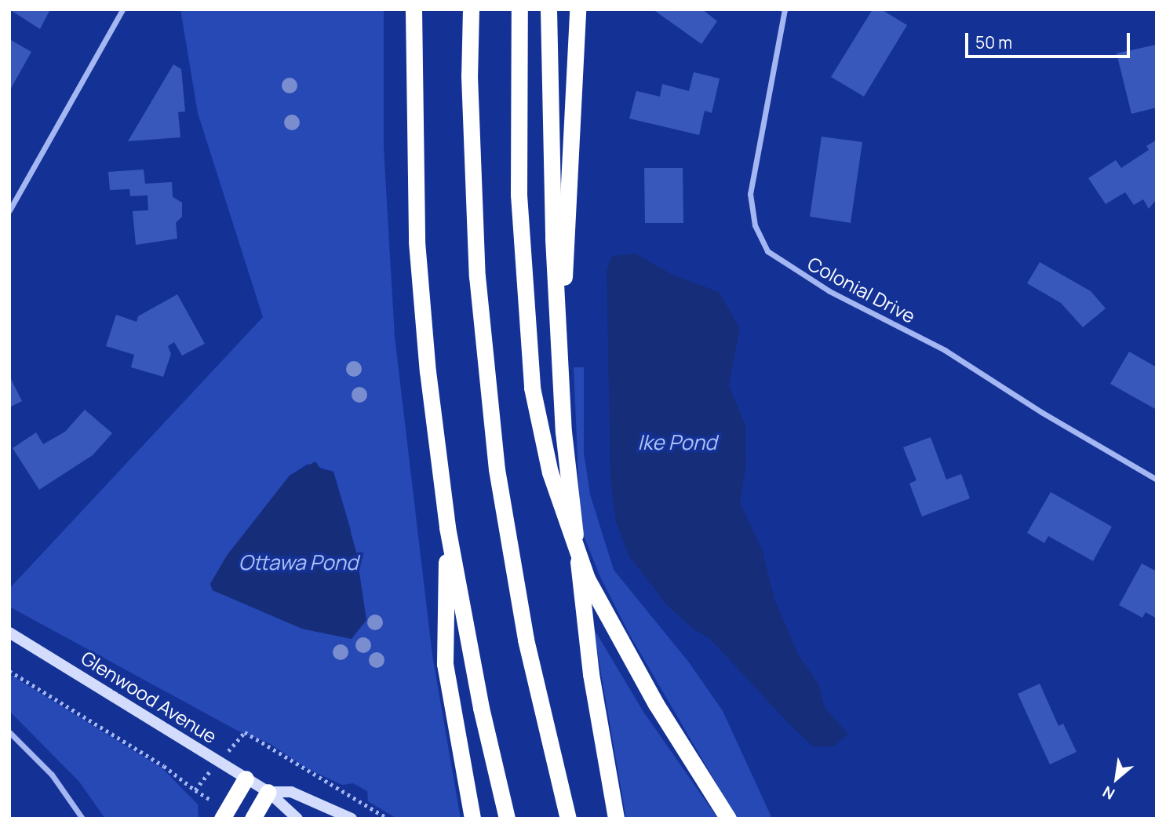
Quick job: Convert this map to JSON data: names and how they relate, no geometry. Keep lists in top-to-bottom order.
{
  "streets": {
    "street": ["Colonial Drive", "Glenwood Avenue"]
  },
  "water": ["Ike Pond", "Ottawa Pond"],
  "scale_bar": "50 m",
  "north": "bottom left"
}
